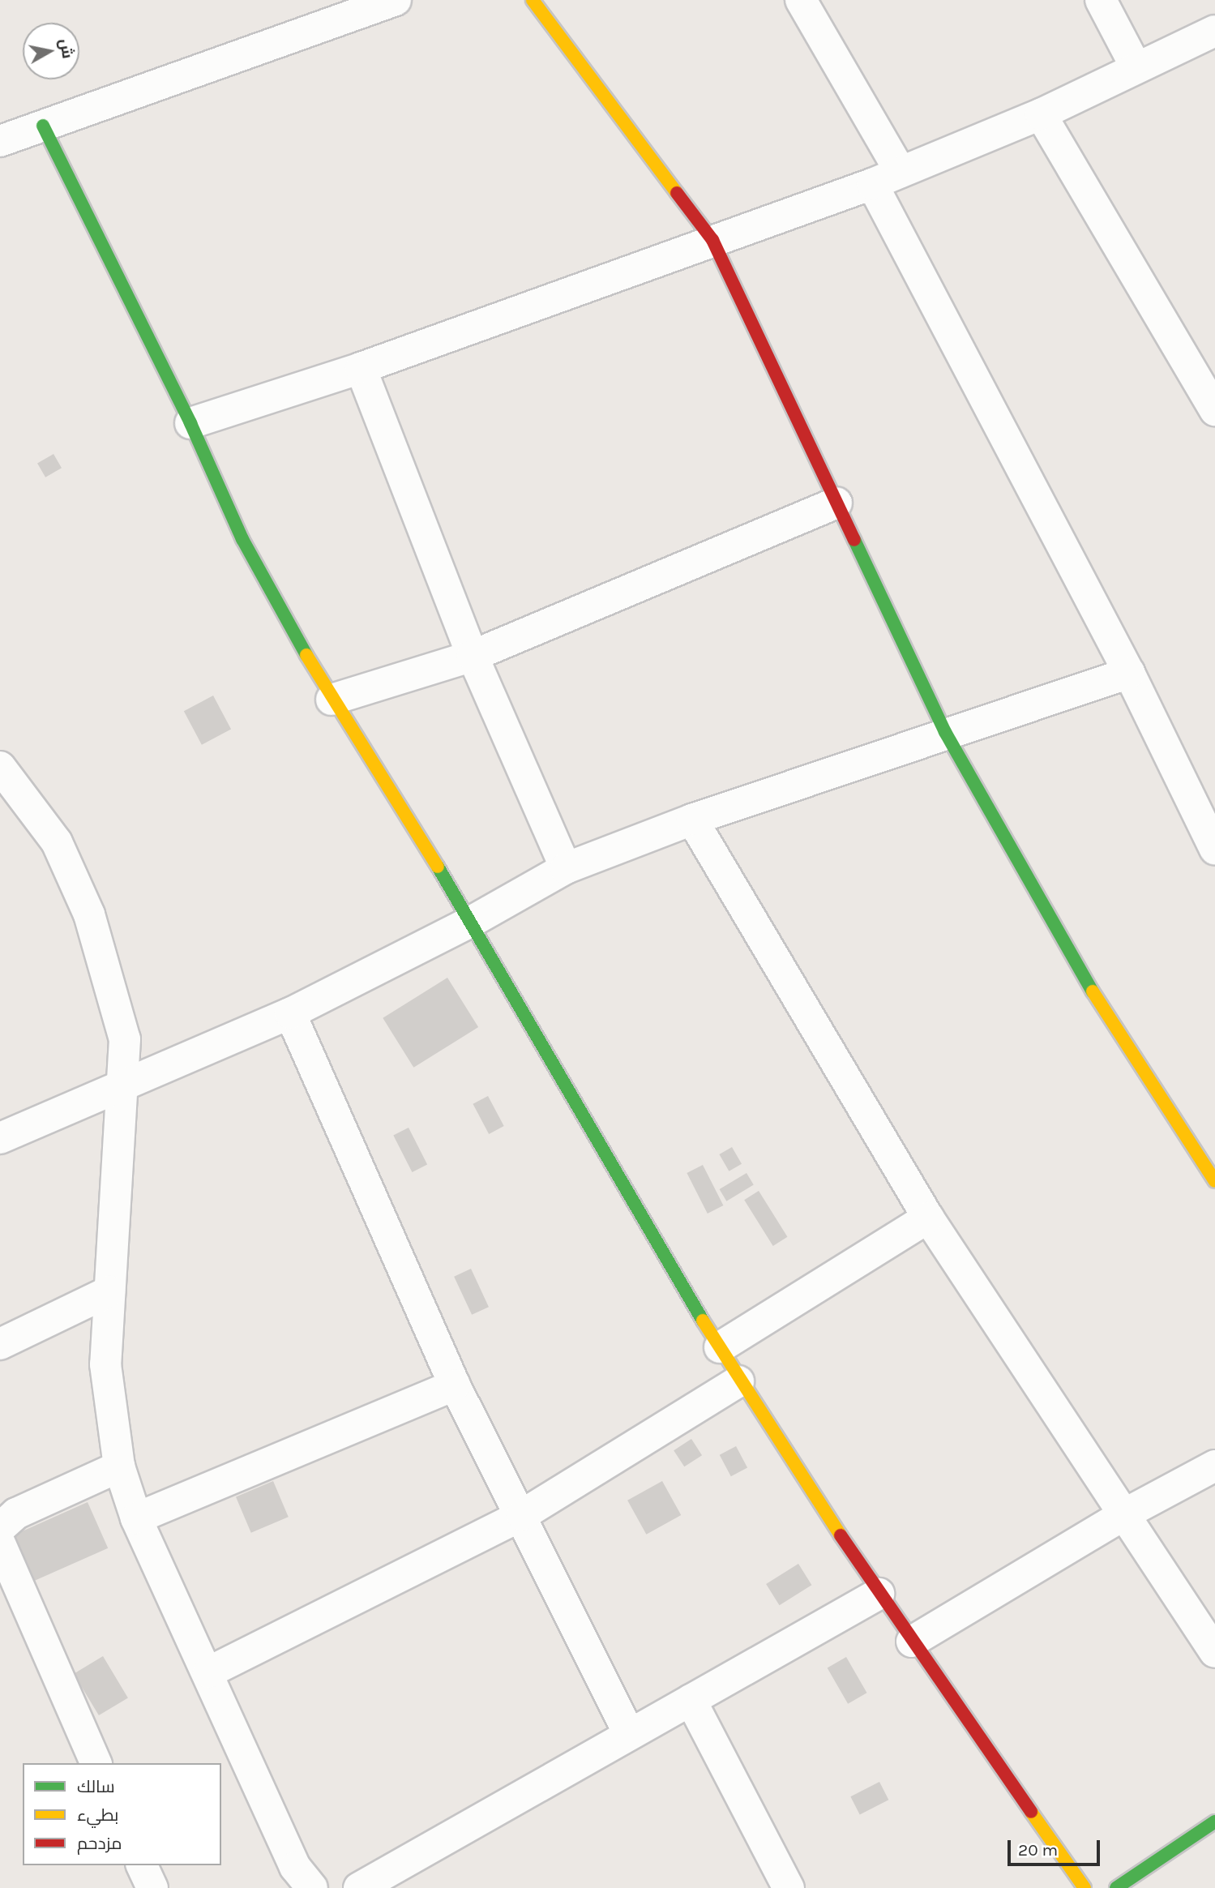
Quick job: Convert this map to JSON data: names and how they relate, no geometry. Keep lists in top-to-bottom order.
{
  "legend": ["سالك", "بطيء", "مزدحم"],
  "scale_bar": "20 m",
  "north": "right"
}
